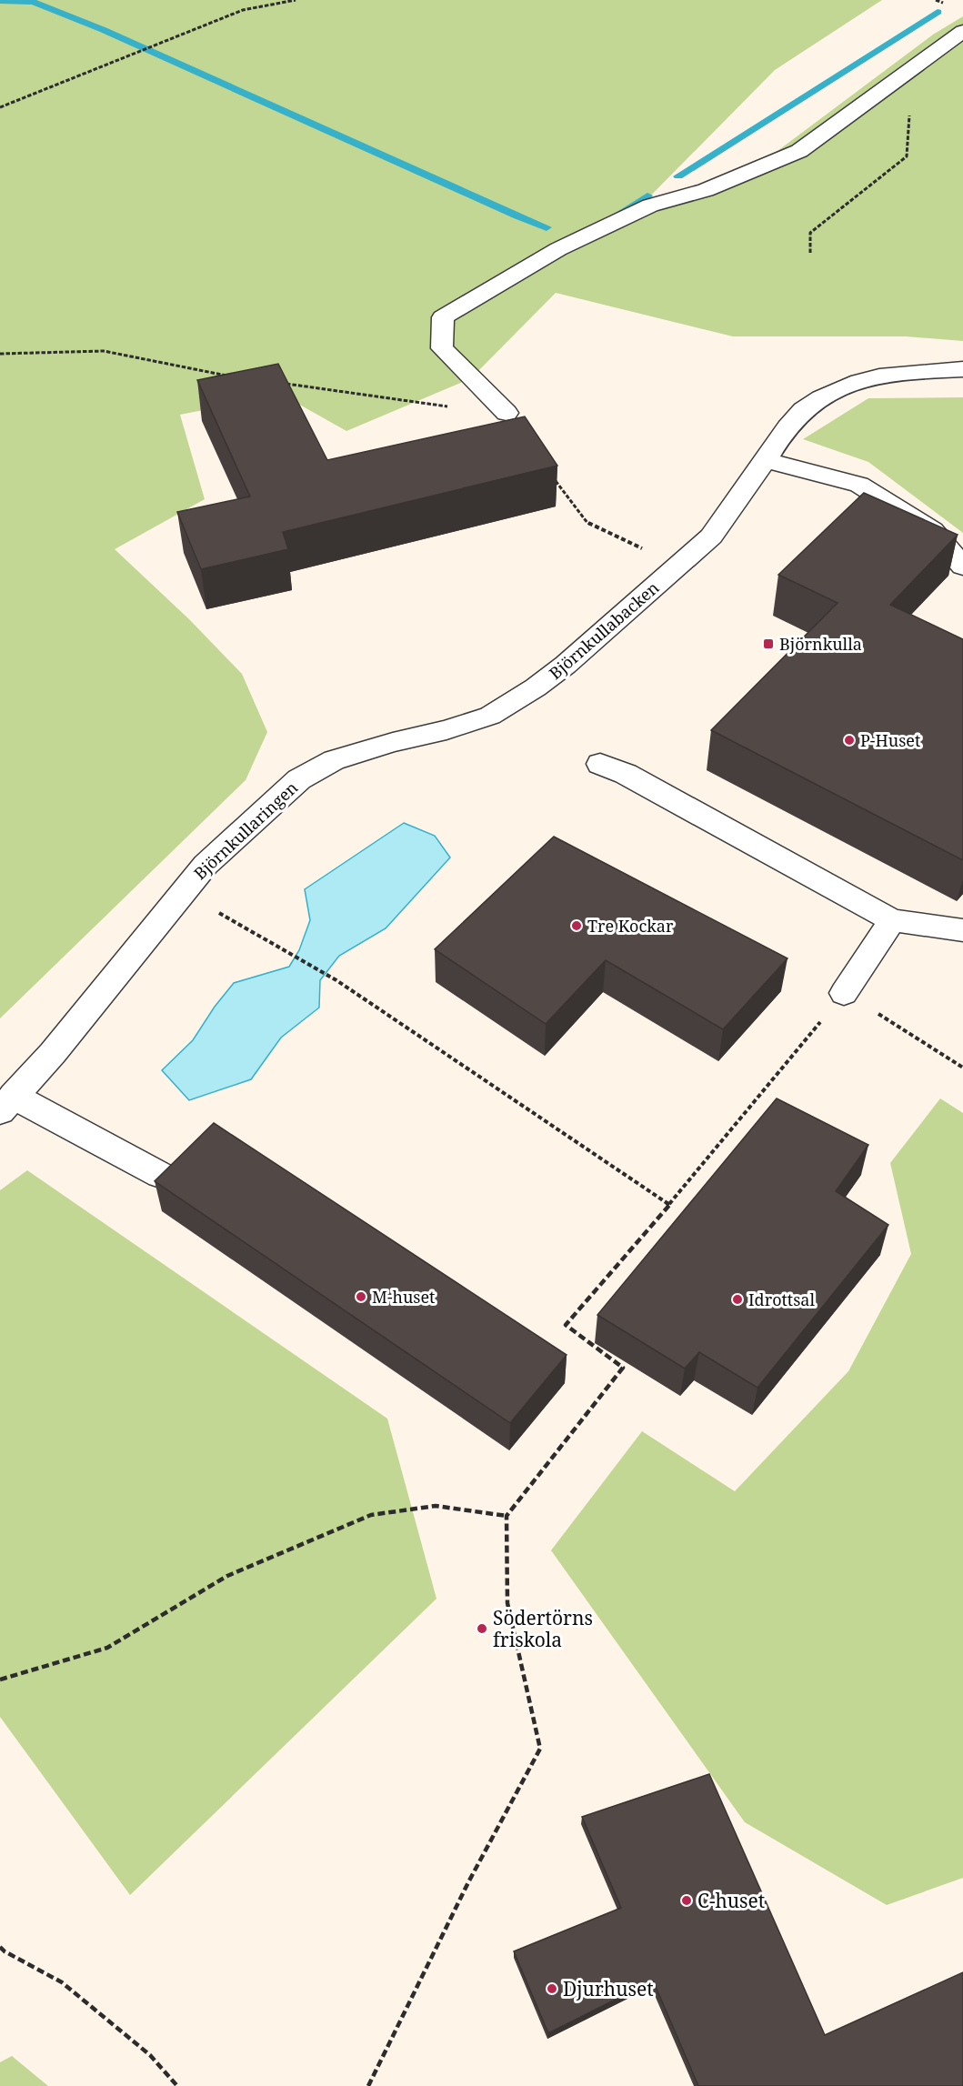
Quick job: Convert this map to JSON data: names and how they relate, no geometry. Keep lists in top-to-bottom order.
{
  "streets": {
    "street": ["Björnkullabacken", "Björnkullaringen"]
  },
  "crossings": [
    ["Björnkullabacken", "Björnkullaringen"]
  ],
  "places": {
    "transit": ["Björnkulla"],
    "other": [
      "P-Huset",
      "Tre Kockar",
      "M-huset",
      "Idrottsal",
      "Södertörns friskola",
      "C-huset",
      "Djurhuset"
    ]
  }
}
